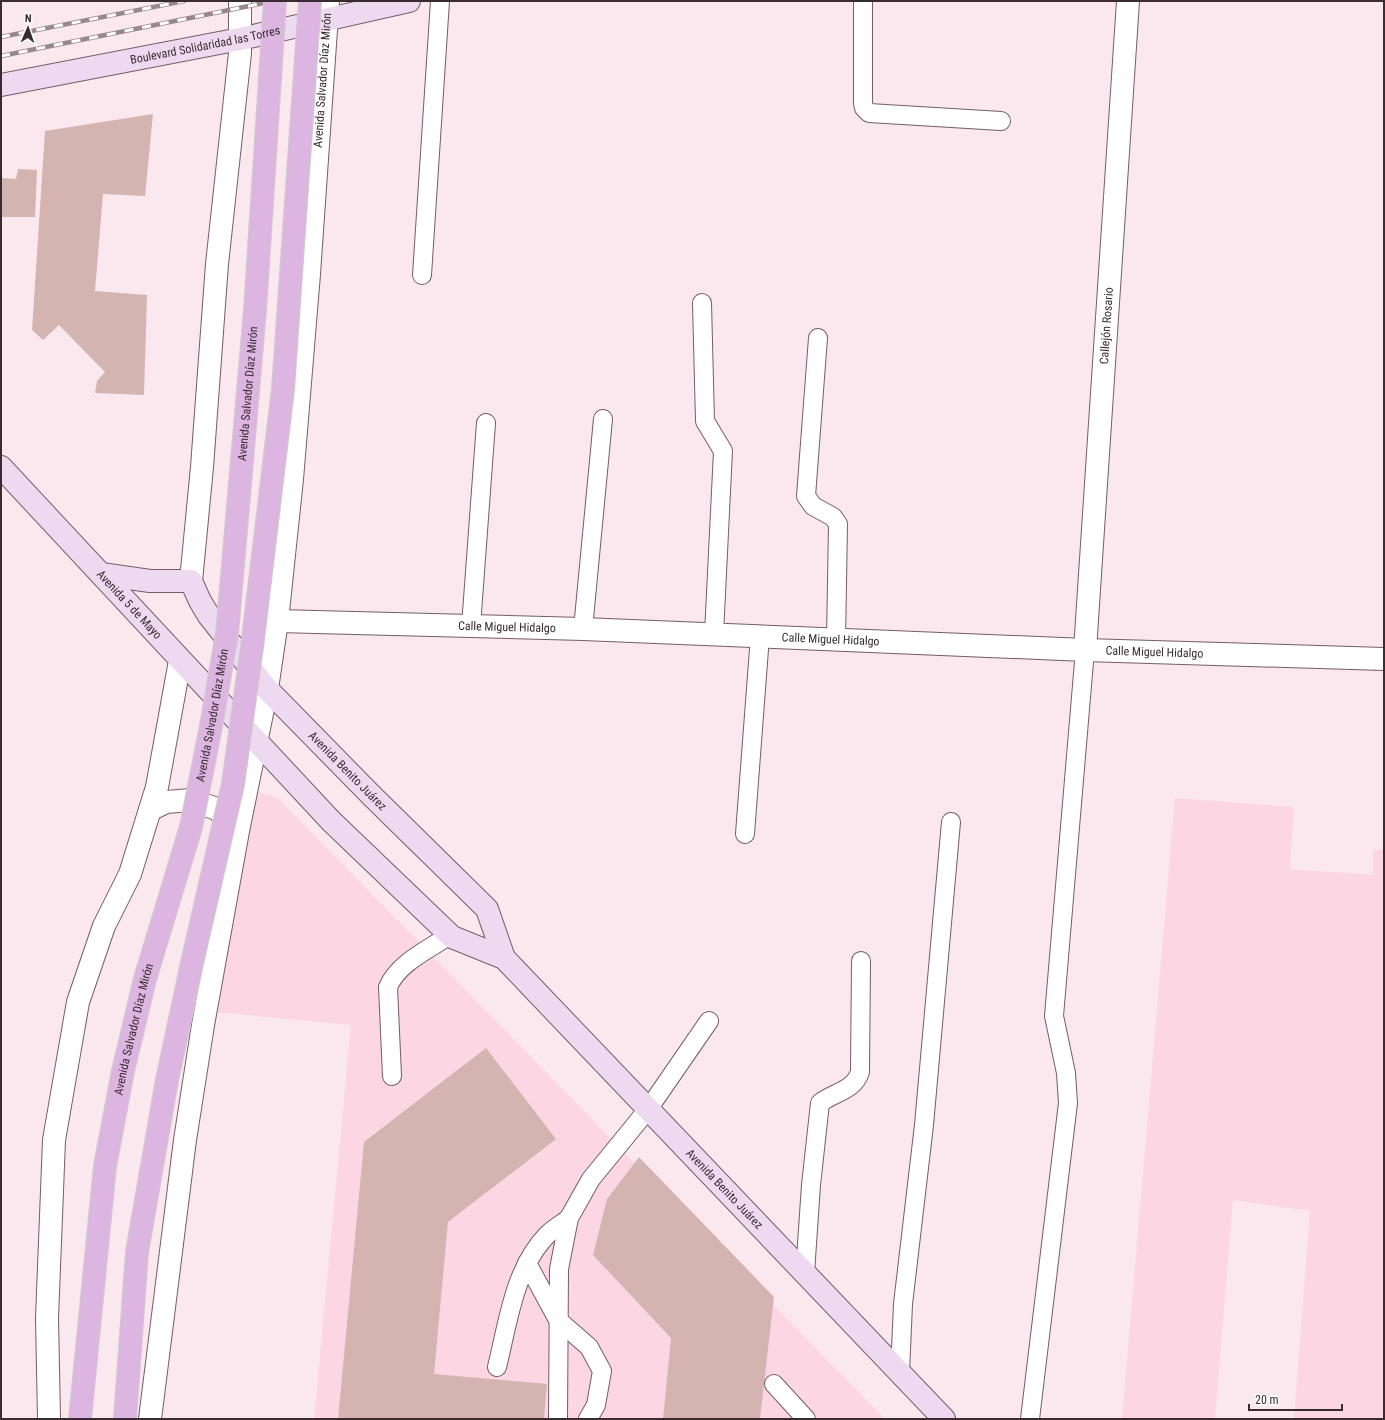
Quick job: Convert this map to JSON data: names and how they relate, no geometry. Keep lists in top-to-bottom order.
{
  "streets": {
    "main road": [
      "Boulevard Solidaridad las Torres",
      "Avenida Salvador Díaz Mirón",
      "Avenida 5 de Mayo",
      "Avenida Benito Juárez"
    ],
    "street": ["Callejón Rosario", "Calle Miguel Hidalgo"]
  },
  "crossings": [
    ["Boulevard Solidaridad las Torres", "Avenida Salvador Díaz Mirón"],
    ["Avenida Salvador Díaz Mirón", "Avenida 5 de Mayo"],
    ["Avenida Salvador Díaz Mirón", "Calle Miguel Hidalgo"],
    ["Avenida Salvador Díaz Mirón", "Avenida Benito Juárez"],
    ["Callejón Rosario", "Calle Miguel Hidalgo"],
    ["Avenida 5 de Mayo", "Avenida Benito Juárez"]
  ],
  "scale_bar": "20 m",
  "north": "top"
}
